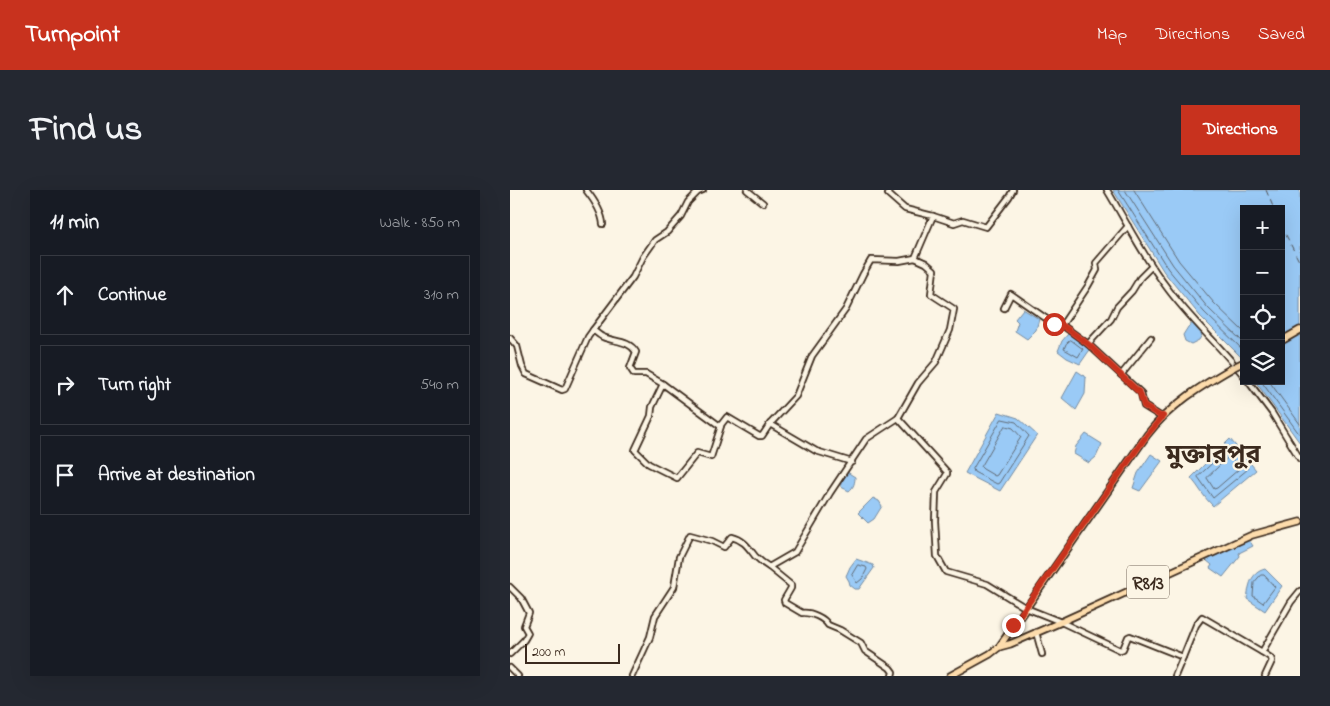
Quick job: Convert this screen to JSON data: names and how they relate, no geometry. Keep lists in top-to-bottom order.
{
  "streets": {
    "main road": ["R813"]
  },
  "districts": ["মুক্তারপুর"],
  "scale_bar": "200 m",
  "page": {
    "header": "Turnpoint",
    "nav": ["Map", "Directions", "Saved"],
    "title": "Find us",
    "buttons": "Directions",
    "heading": ["11 min", "Walk · 850 m"],
    "map_buttons": ["+", "−"],
    "list": [
      ["Continue", "310 m"],
      ["Turn right", "540 m"],
      "Arrive at destination"
    ],
    "scale": "200 m"
  }
}
